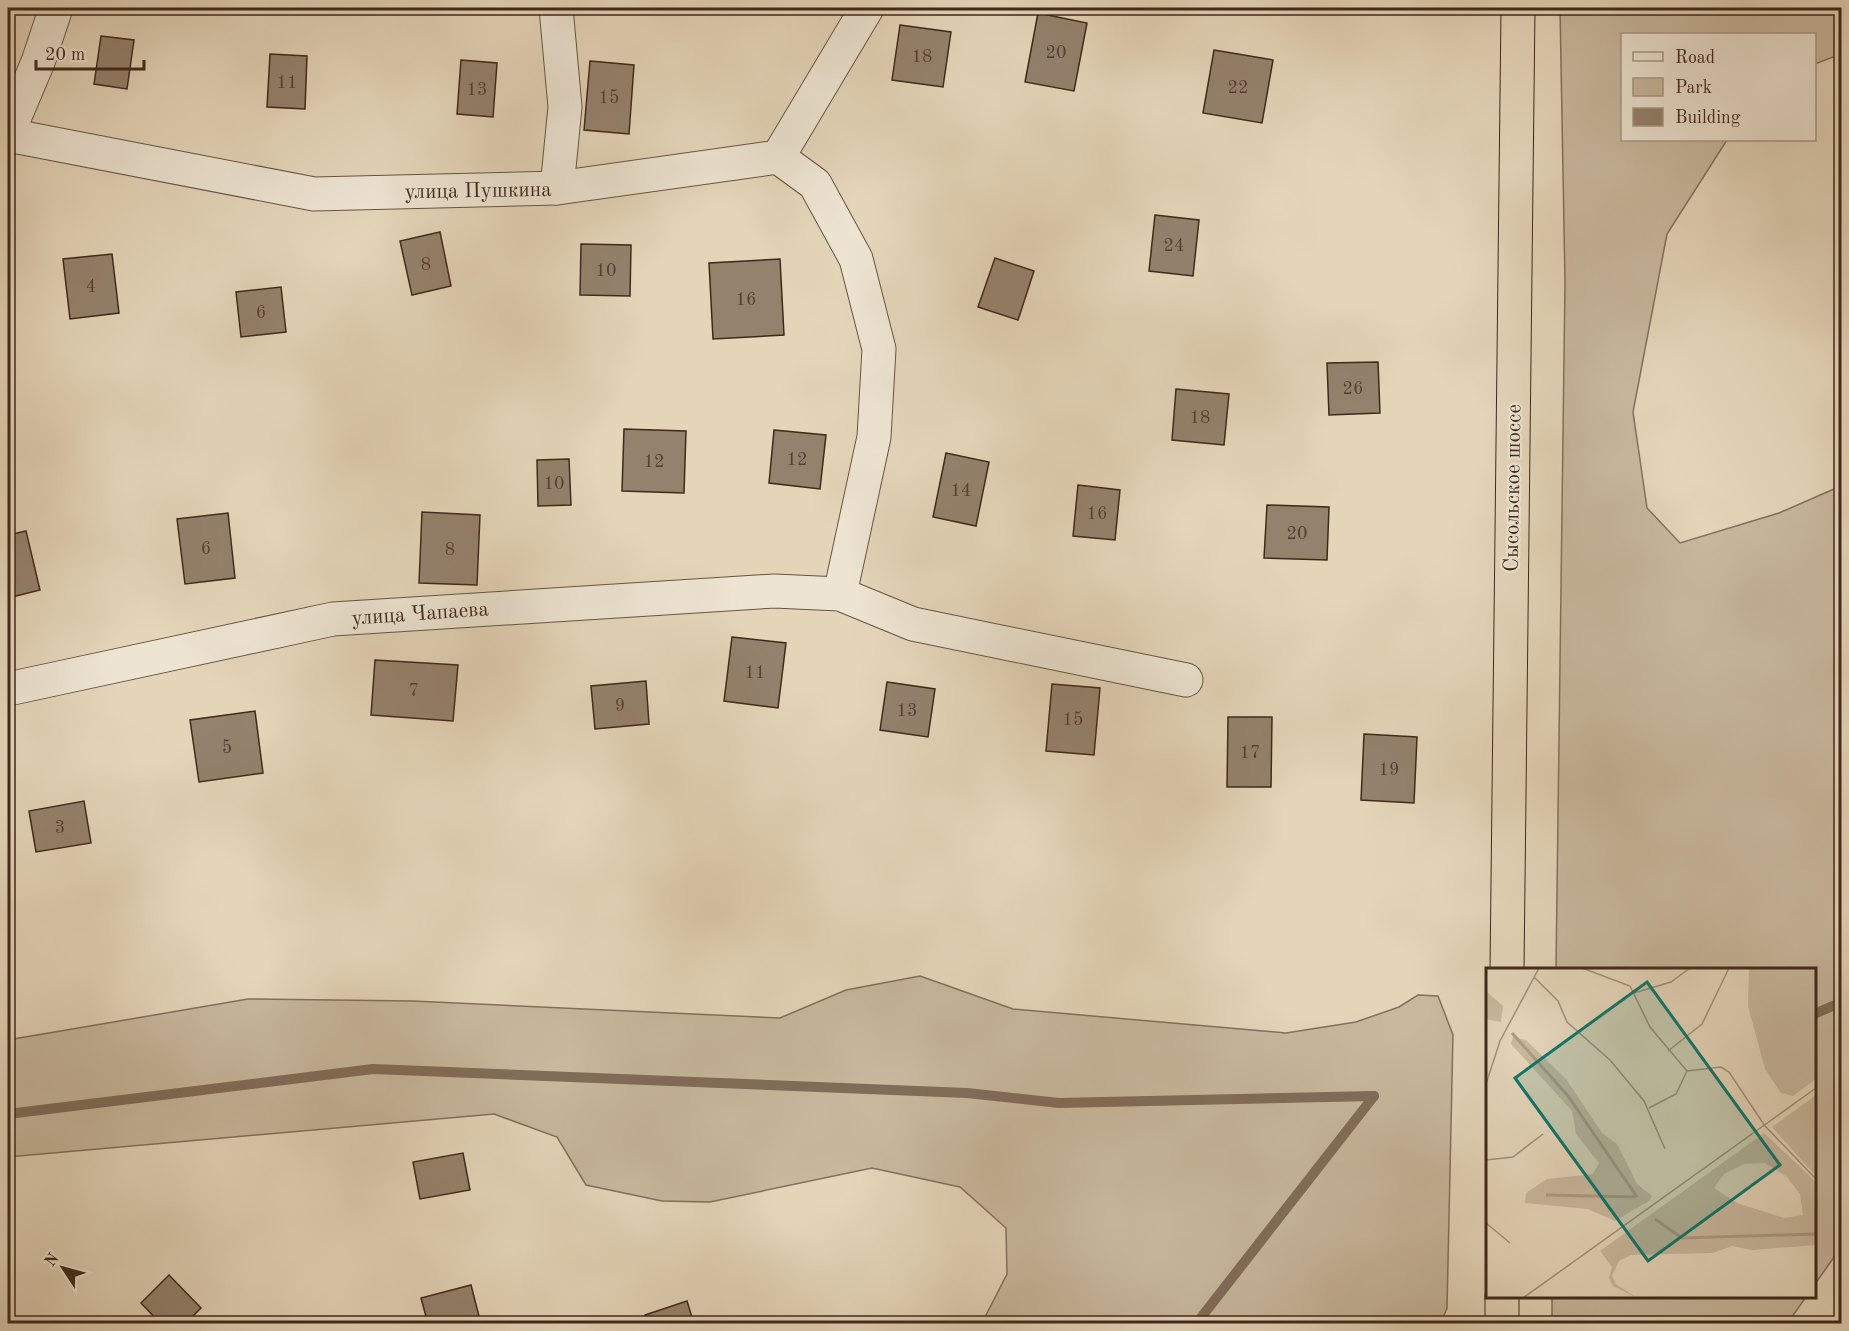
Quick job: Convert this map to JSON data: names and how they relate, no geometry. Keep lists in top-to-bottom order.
{
  "streets": {
    "highway": ["Сысольское шоссе"],
    "street": ["улица Пушкина", "улица Чапаева"]
  },
  "house_numbers": [
    "20",
    "18",
    "11",
    "22",
    "13",
    "15",
    "24",
    "8",
    "10",
    "4",
    "16",
    "6",
    "26",
    "18",
    "12",
    "12",
    "10",
    "14",
    "16",
    "20",
    "6",
    "8",
    "11",
    "7",
    "9",
    "13",
    "15",
    "5",
    "17",
    "19",
    "3"
  ],
  "legend": ["Road", "Park", "Building"],
  "scale_bar": "20 m",
  "north": "top left"
}
